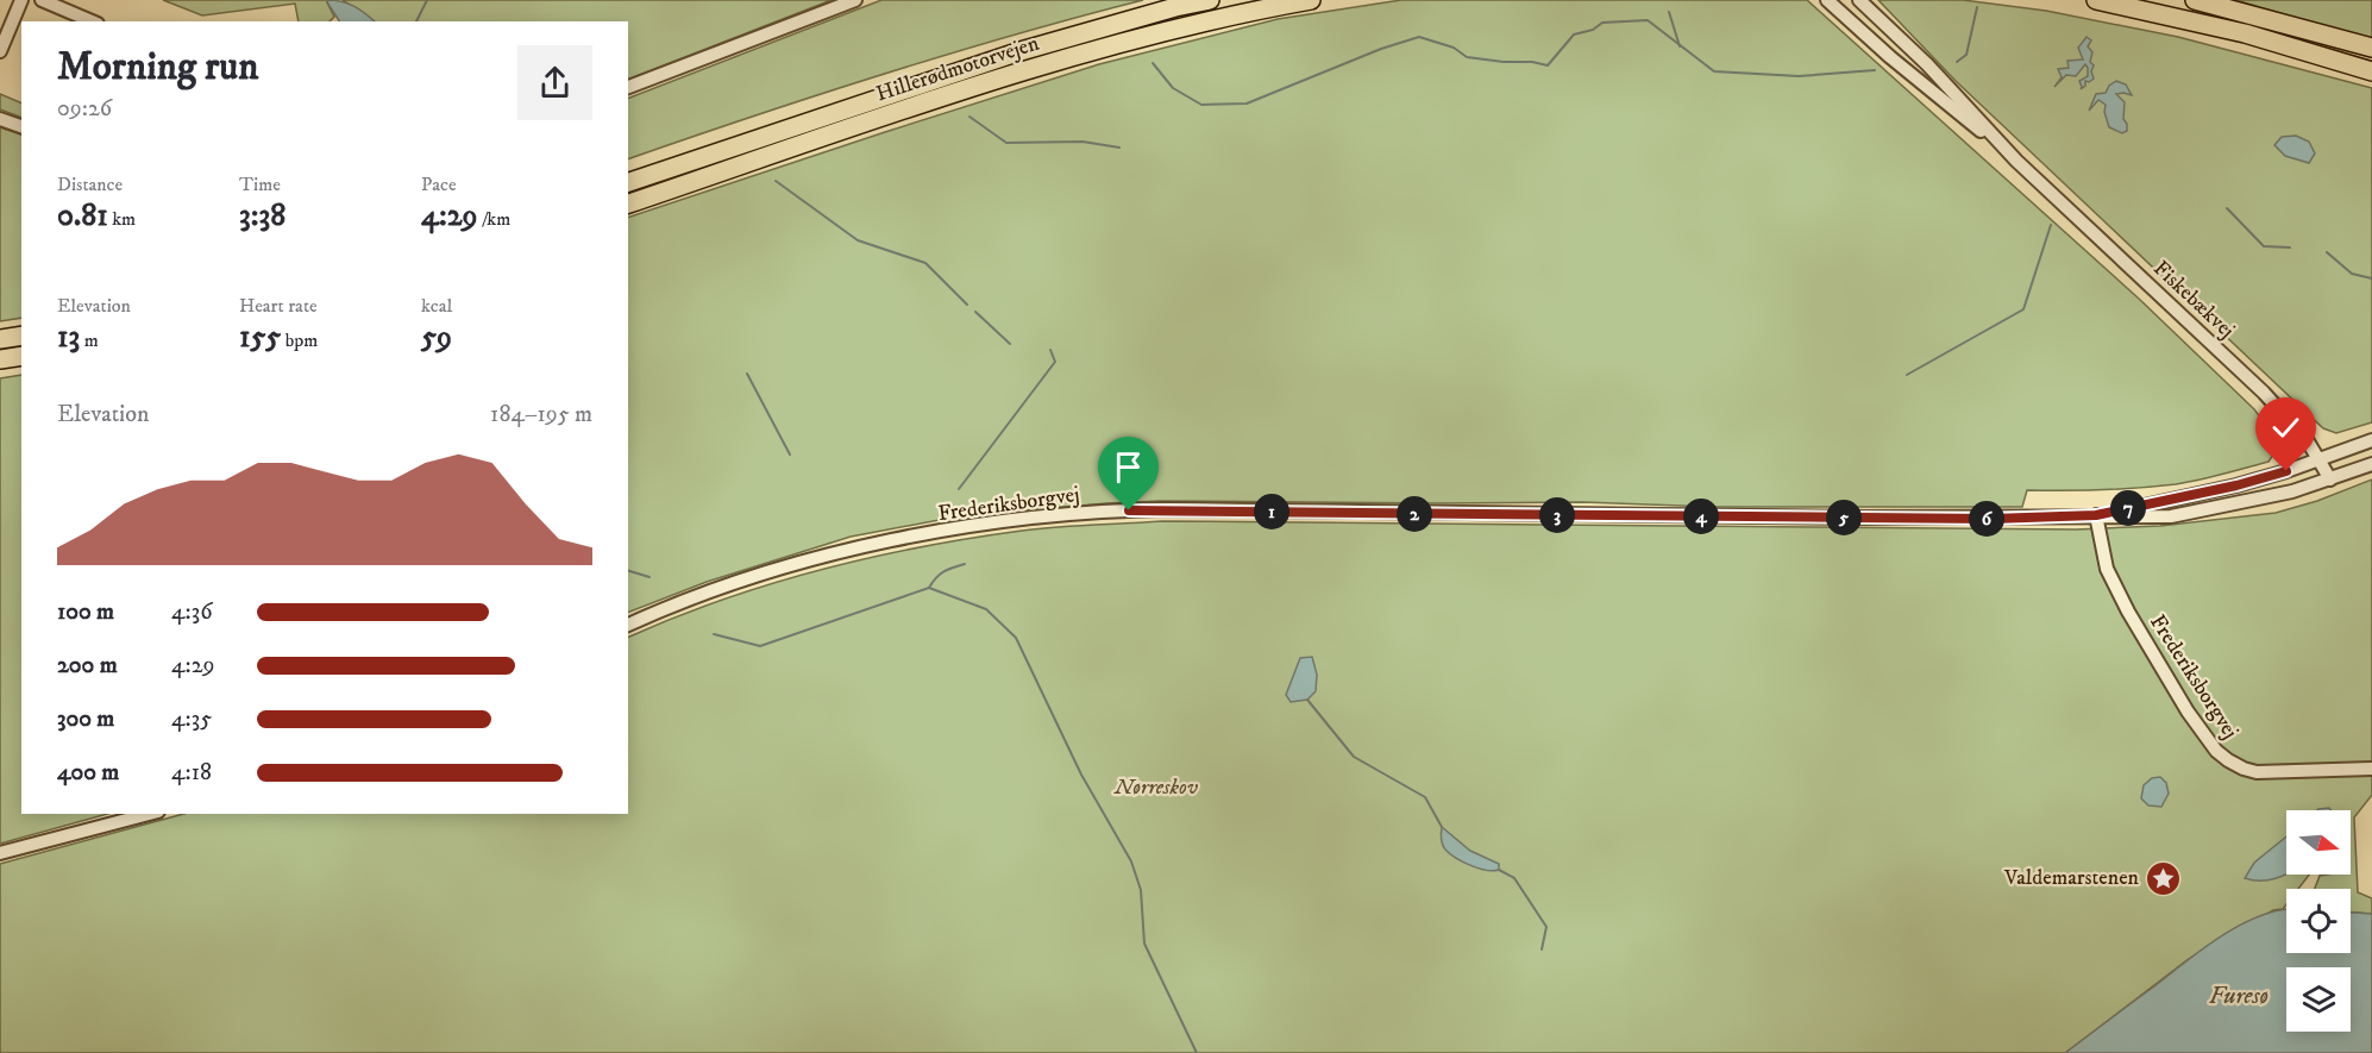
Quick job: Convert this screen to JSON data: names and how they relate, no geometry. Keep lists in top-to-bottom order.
{
  "streets": {
    "highway": ["Hillerødmotorvejen"],
    "street": ["Fiskebækvej", "Frederiksborgvej"]
  },
  "crossings": [
    ["Fiskebækvej", "Frederiksborgvej"]
  ],
  "water": ["Furesø"],
  "parks": ["Nørreskov"],
  "places": {
    "place": ["Valdemarstenen"]
  },
  "north": "right",
  "page": {
    "heading": ["Morning run", "09:26"],
    "stats": [
      ["Distance", "0.81 km"],
      ["Time", "3:38"],
      ["Pace", "4:29 /km"],
      ["Elevation", "13 m"],
      ["Heart rate", "155 bpm"],
      ["kcal", "59"]
    ],
    "chart": ["Elevation", "184–195 m"],
    "pins": [
      "7",
      "1",
      "2",
      "3",
      "4",
      "5",
      "6"
    ],
    "list": [
      {
        "name": "100 m",
        "note": "4:36"
      },
      {
        "name": "200 m",
        "note": "4:29"
      },
      {
        "name": "300 m",
        "note": "4:35"
      },
      {
        "name": "400 m",
        "note": "4:18"
      }
    ]
  }
}
